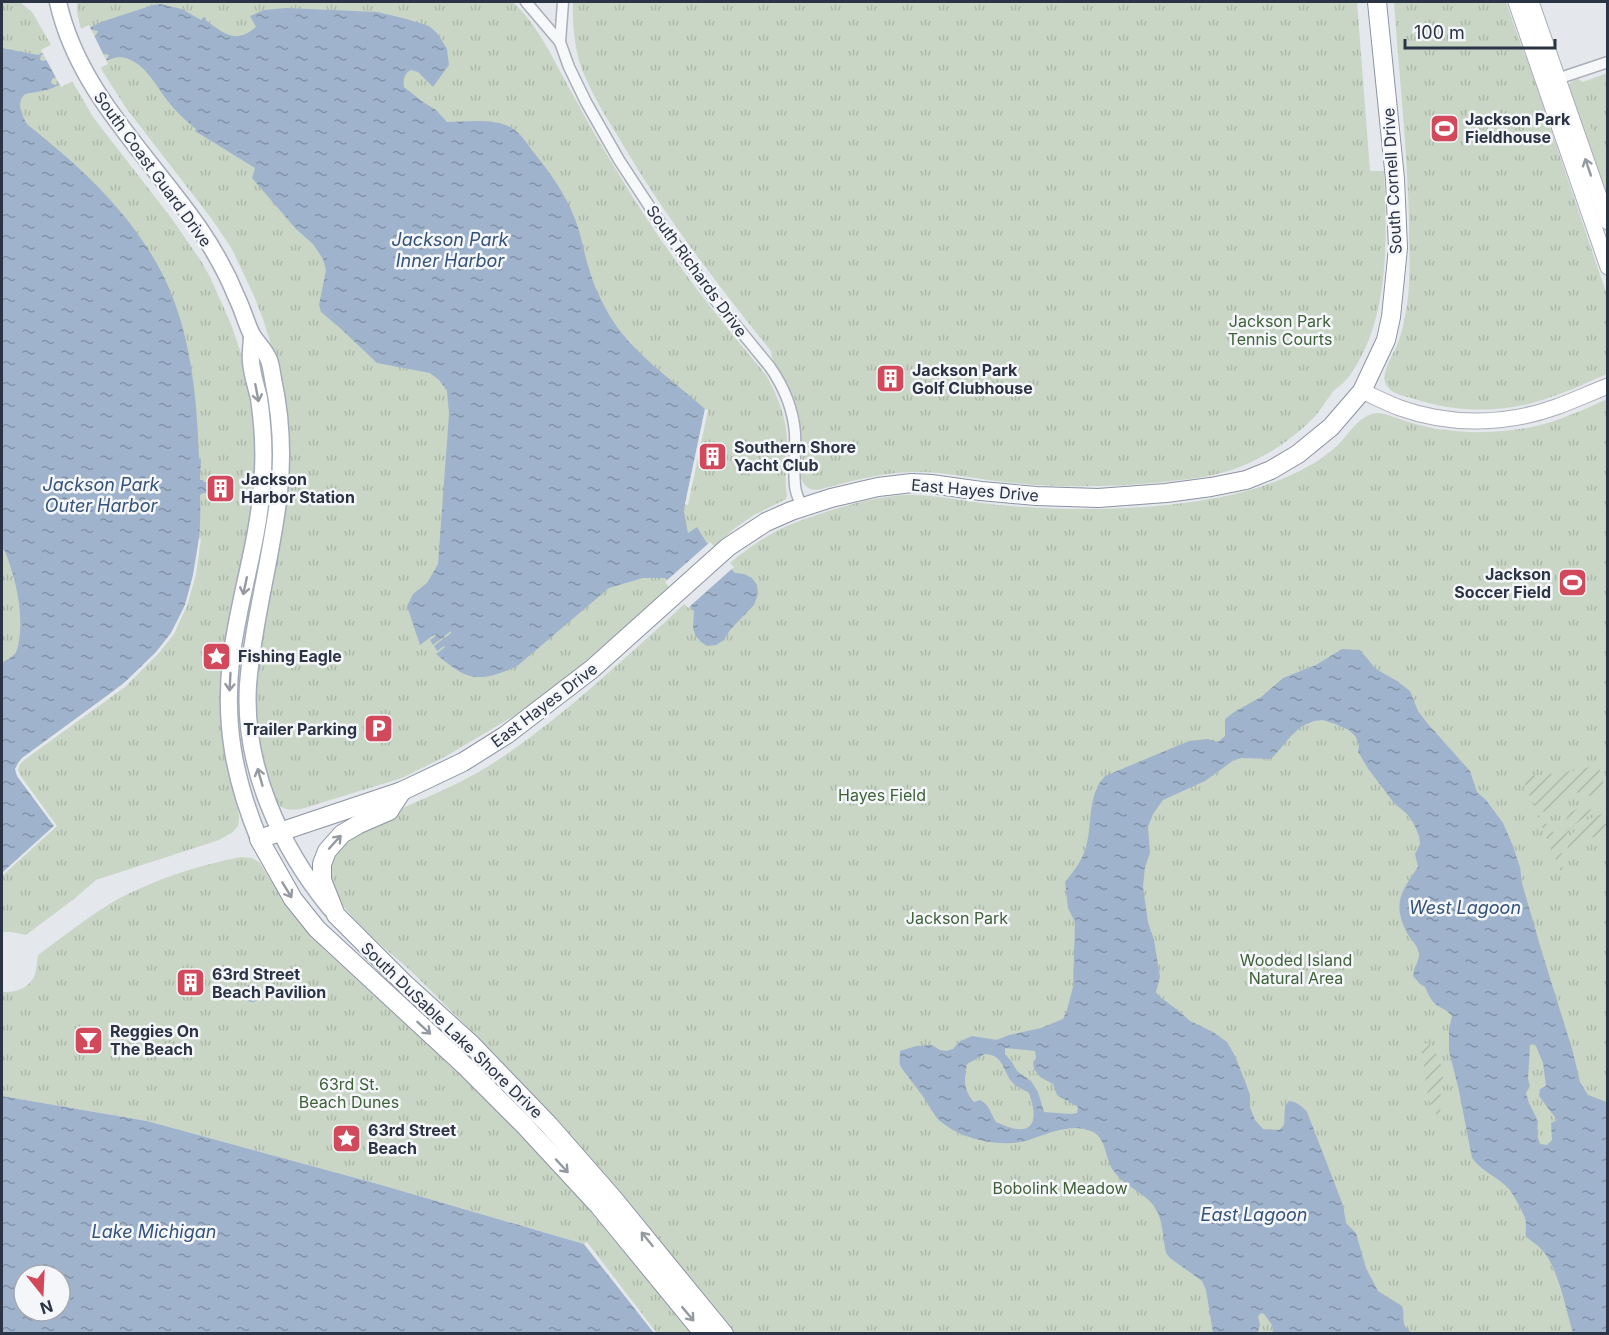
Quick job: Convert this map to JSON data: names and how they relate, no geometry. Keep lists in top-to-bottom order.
{
  "streets": {
    "highway": ["South Cornell Drive", "East Hayes Drive", "South DuSable Lake Shore Drive"],
    "main road": ["South Coast Guard Drive"],
    "street": ["South Richards Drive"]
  },
  "crossings": [
    ["South Coast Guard Drive", "East Hayes Drive"],
    ["South Coast Guard Drive", "South DuSable Lake Shore Drive"],
    ["South Cornell Drive", "East Hayes Drive"],
    ["South Richards Drive", "East Hayes Drive"],
    ["East Hayes Drive", "South DuSable Lake Shore Drive"]
  ],
  "water": [
    "Jackson Park Inner Harbor",
    "Jackson Park Outer Harbor",
    "West Lagoon",
    "East Lagoon",
    "Lake Michigan"
  ],
  "parks": [
    "Jackson Park Tennis Courts",
    "Hayes Field",
    "Jackson Park",
    "Wooded Island Natural Area",
    "63rd St. Beach Dunes",
    "Bobolink Meadow"
  ],
  "places": {
    "sports": ["Jackson Park Fieldhouse", "Jackson Soccer Field"],
    "building": [
      "Jackson Park Golf Clubhouse",
      "Southern Shore Yacht Club",
      "Jackson Harbor Station",
      "63rd Street Beach Pavilion"
    ],
    "place": ["Fishing Eagle", "63rd Street Beach"],
    "parking": ["Trailer Parking"],
    "bar": ["Reggies On The Beach"]
  },
  "scale_bar": "100 m",
  "north": "bottom"
}
